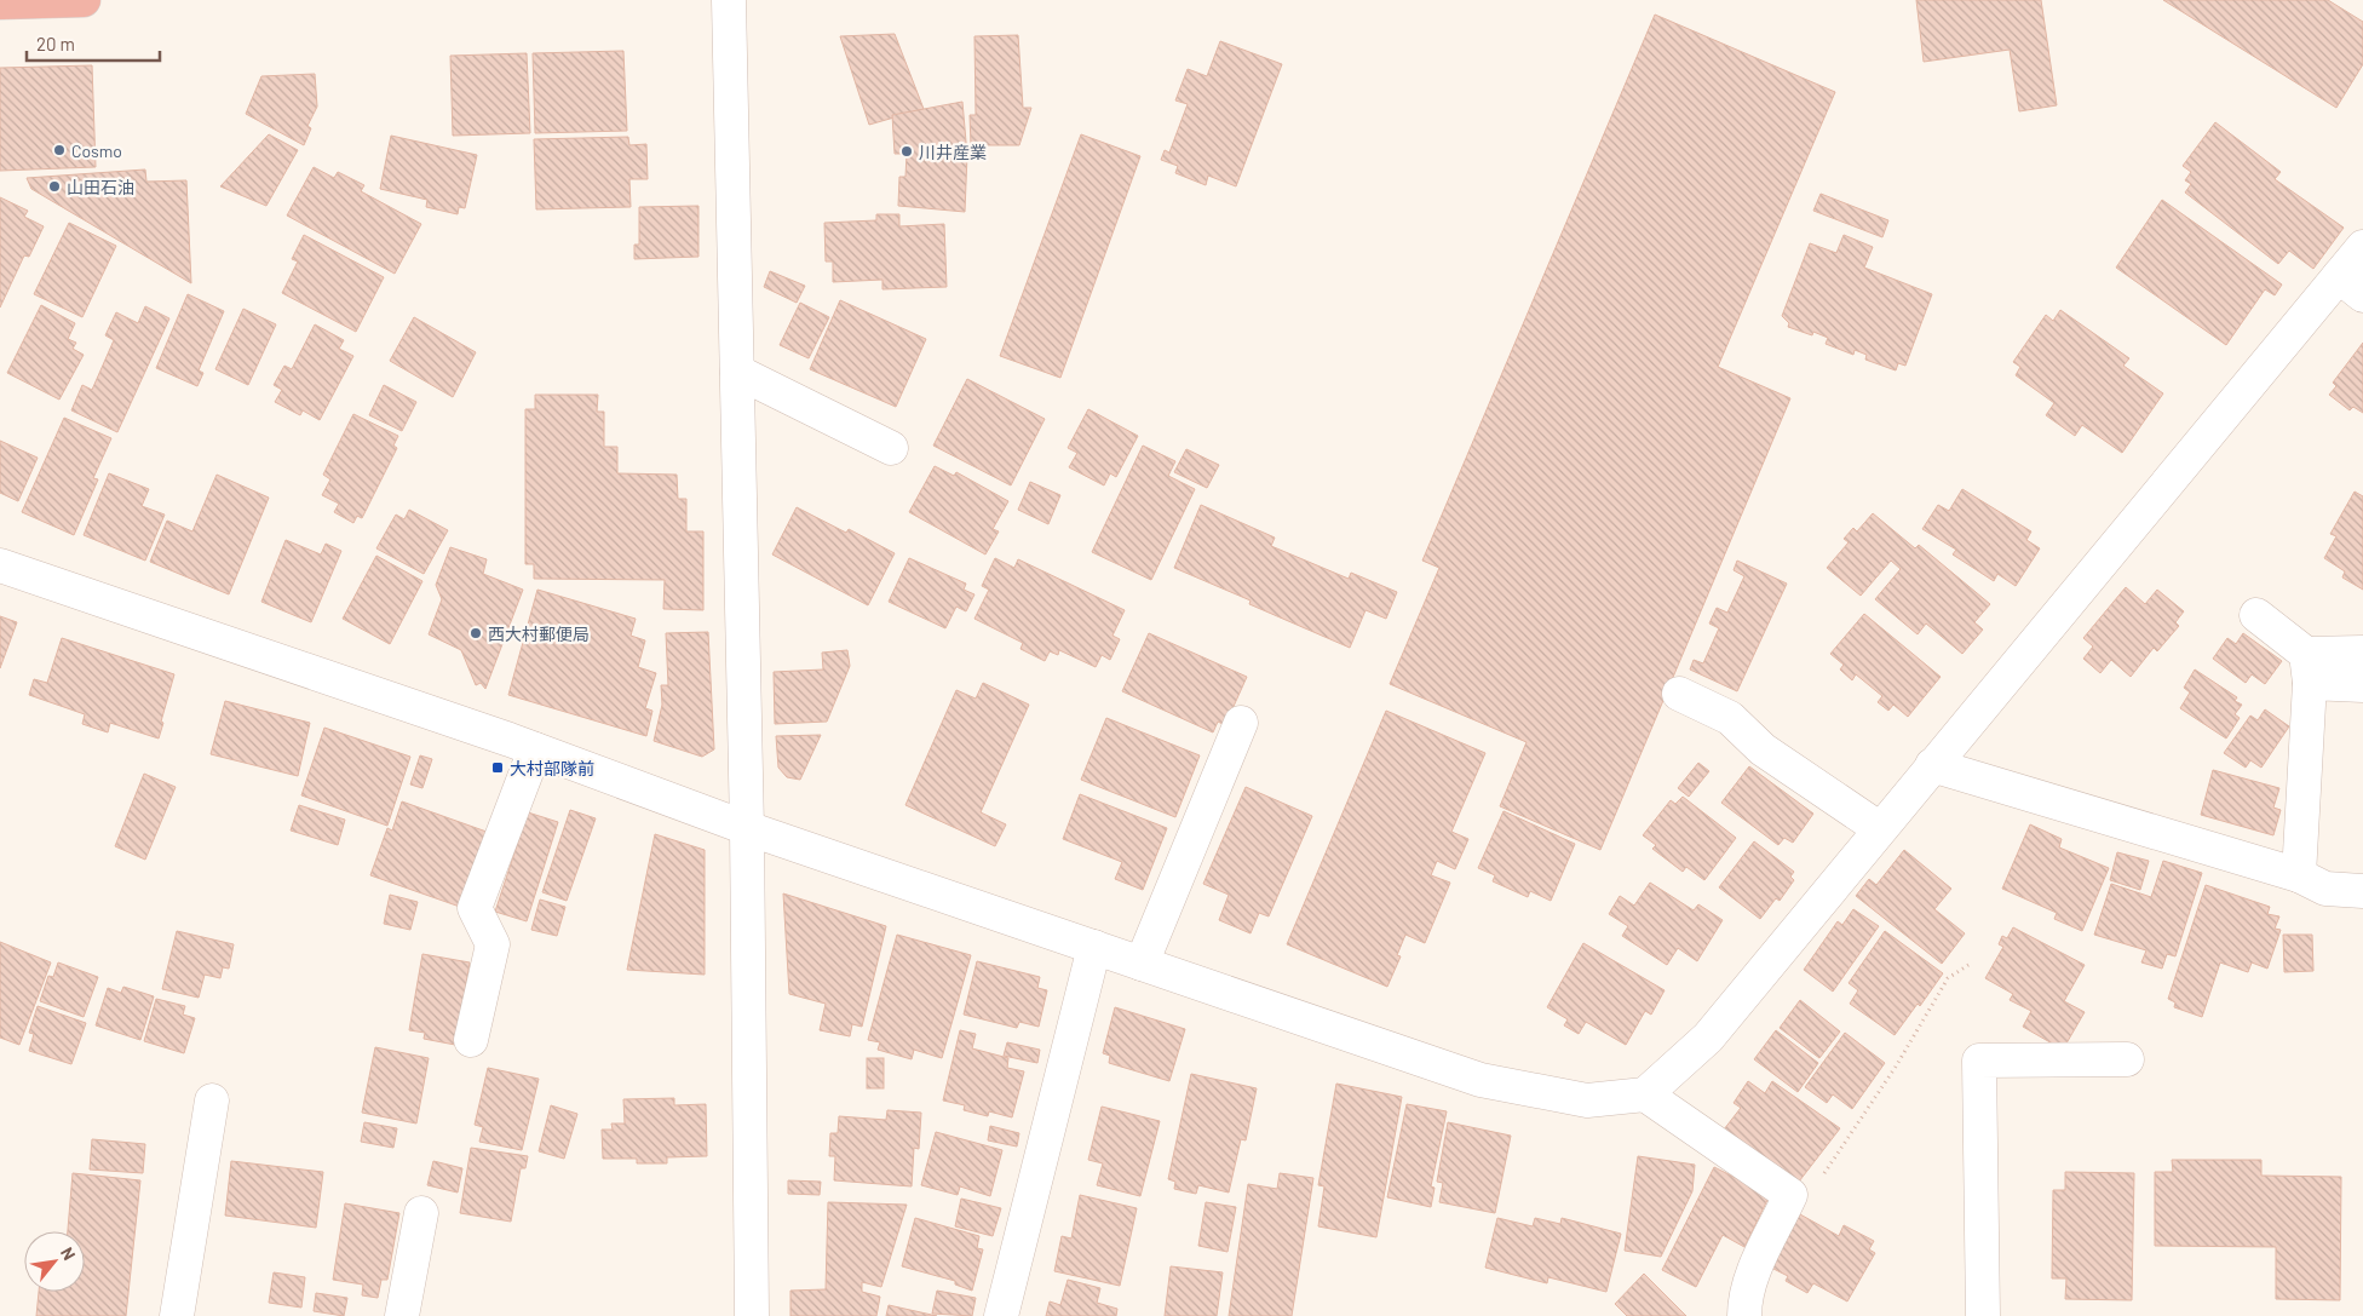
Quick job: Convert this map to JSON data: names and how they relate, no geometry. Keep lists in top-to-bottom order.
{
  "places": {
    "other": [
      "Cosmo",
      "川井産業",
      "山田石油",
      "西大村郵便局"
    ],
    "transit": ["大村部隊前"]
  },
  "scale_bar": "20 m",
  "north": "top right"
}
